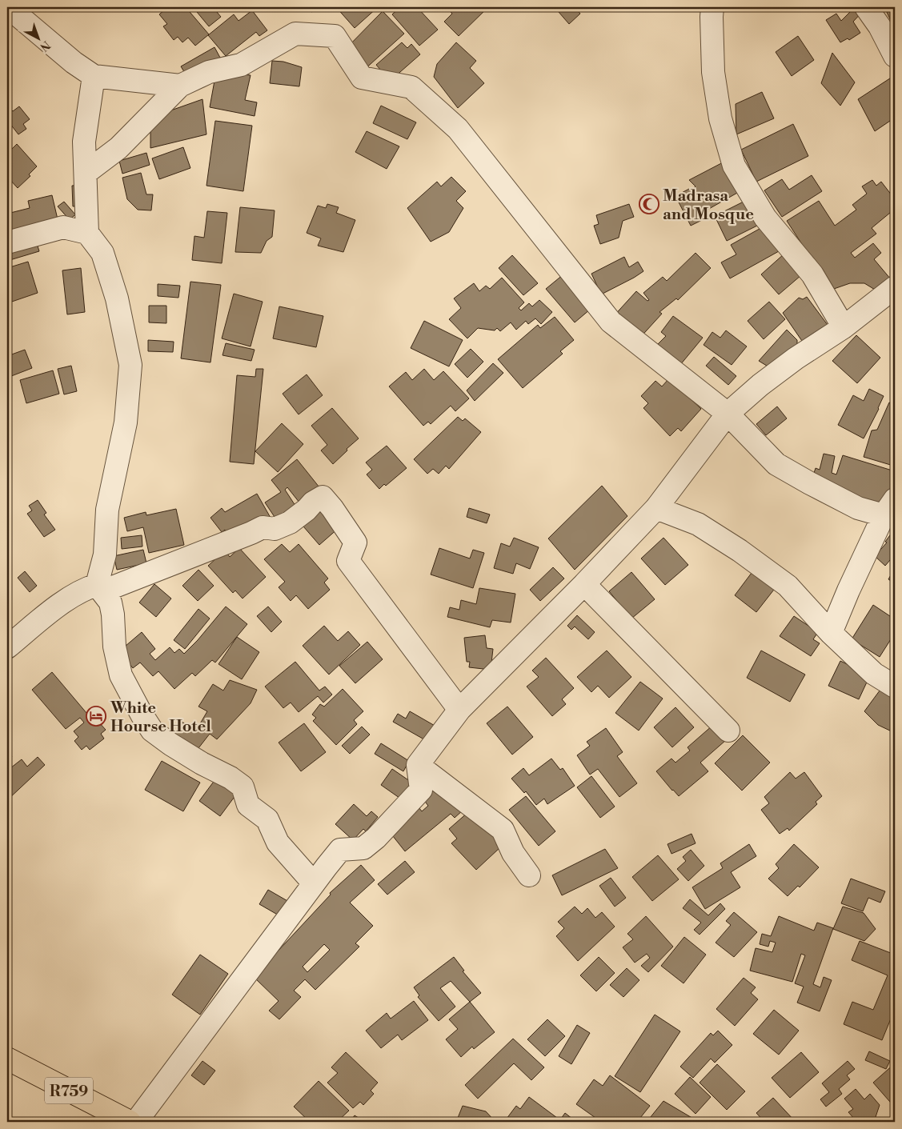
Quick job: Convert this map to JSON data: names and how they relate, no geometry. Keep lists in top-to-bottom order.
{
  "streets": {
    "main road": ["R759"]
  },
  "places": {
    "mosque": ["Madrasa and Mosque"],
    "hotel": ["White Hourse Hotel"]
  },
  "north": "bottom right"
}
